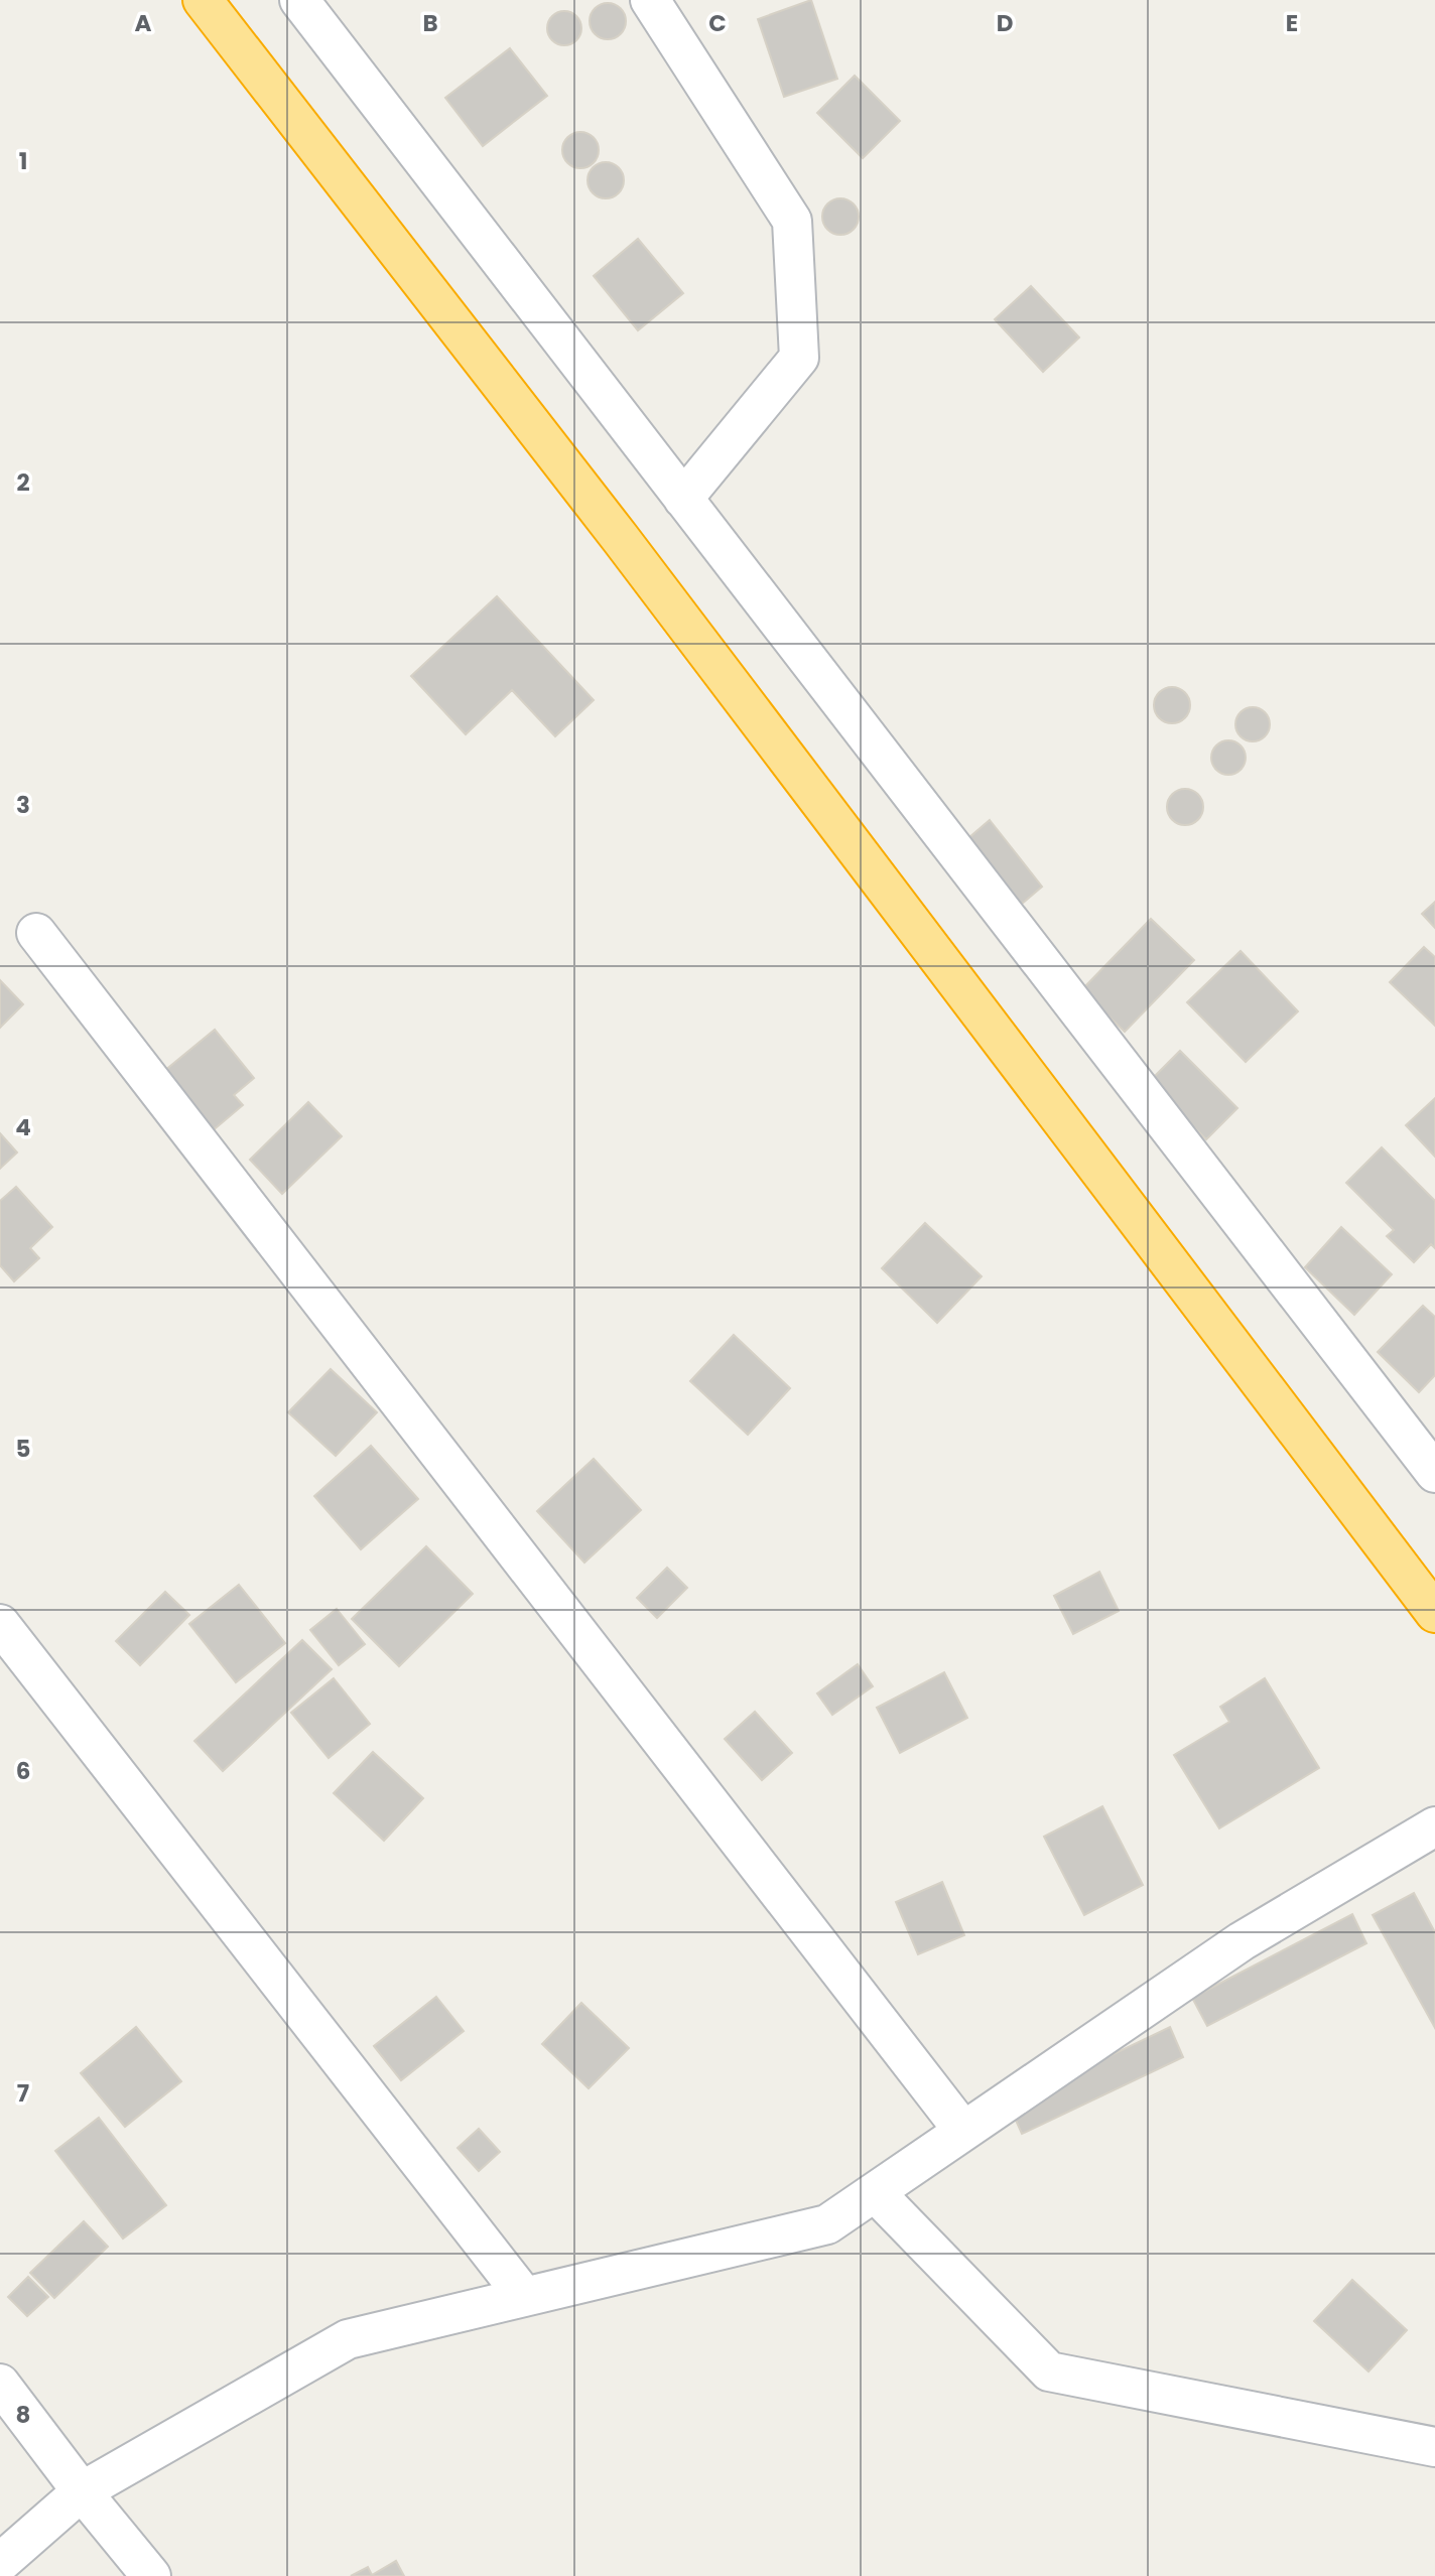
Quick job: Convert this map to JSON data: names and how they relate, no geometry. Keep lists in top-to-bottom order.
{
  "grid": {
    "columns": [
      "A",
      "B",
      "C",
      "D",
      "E"
    ],
    "rows": [
      "1",
      "2",
      "3",
      "4",
      "5",
      "6",
      "7",
      "8"
    ]
  }
}
